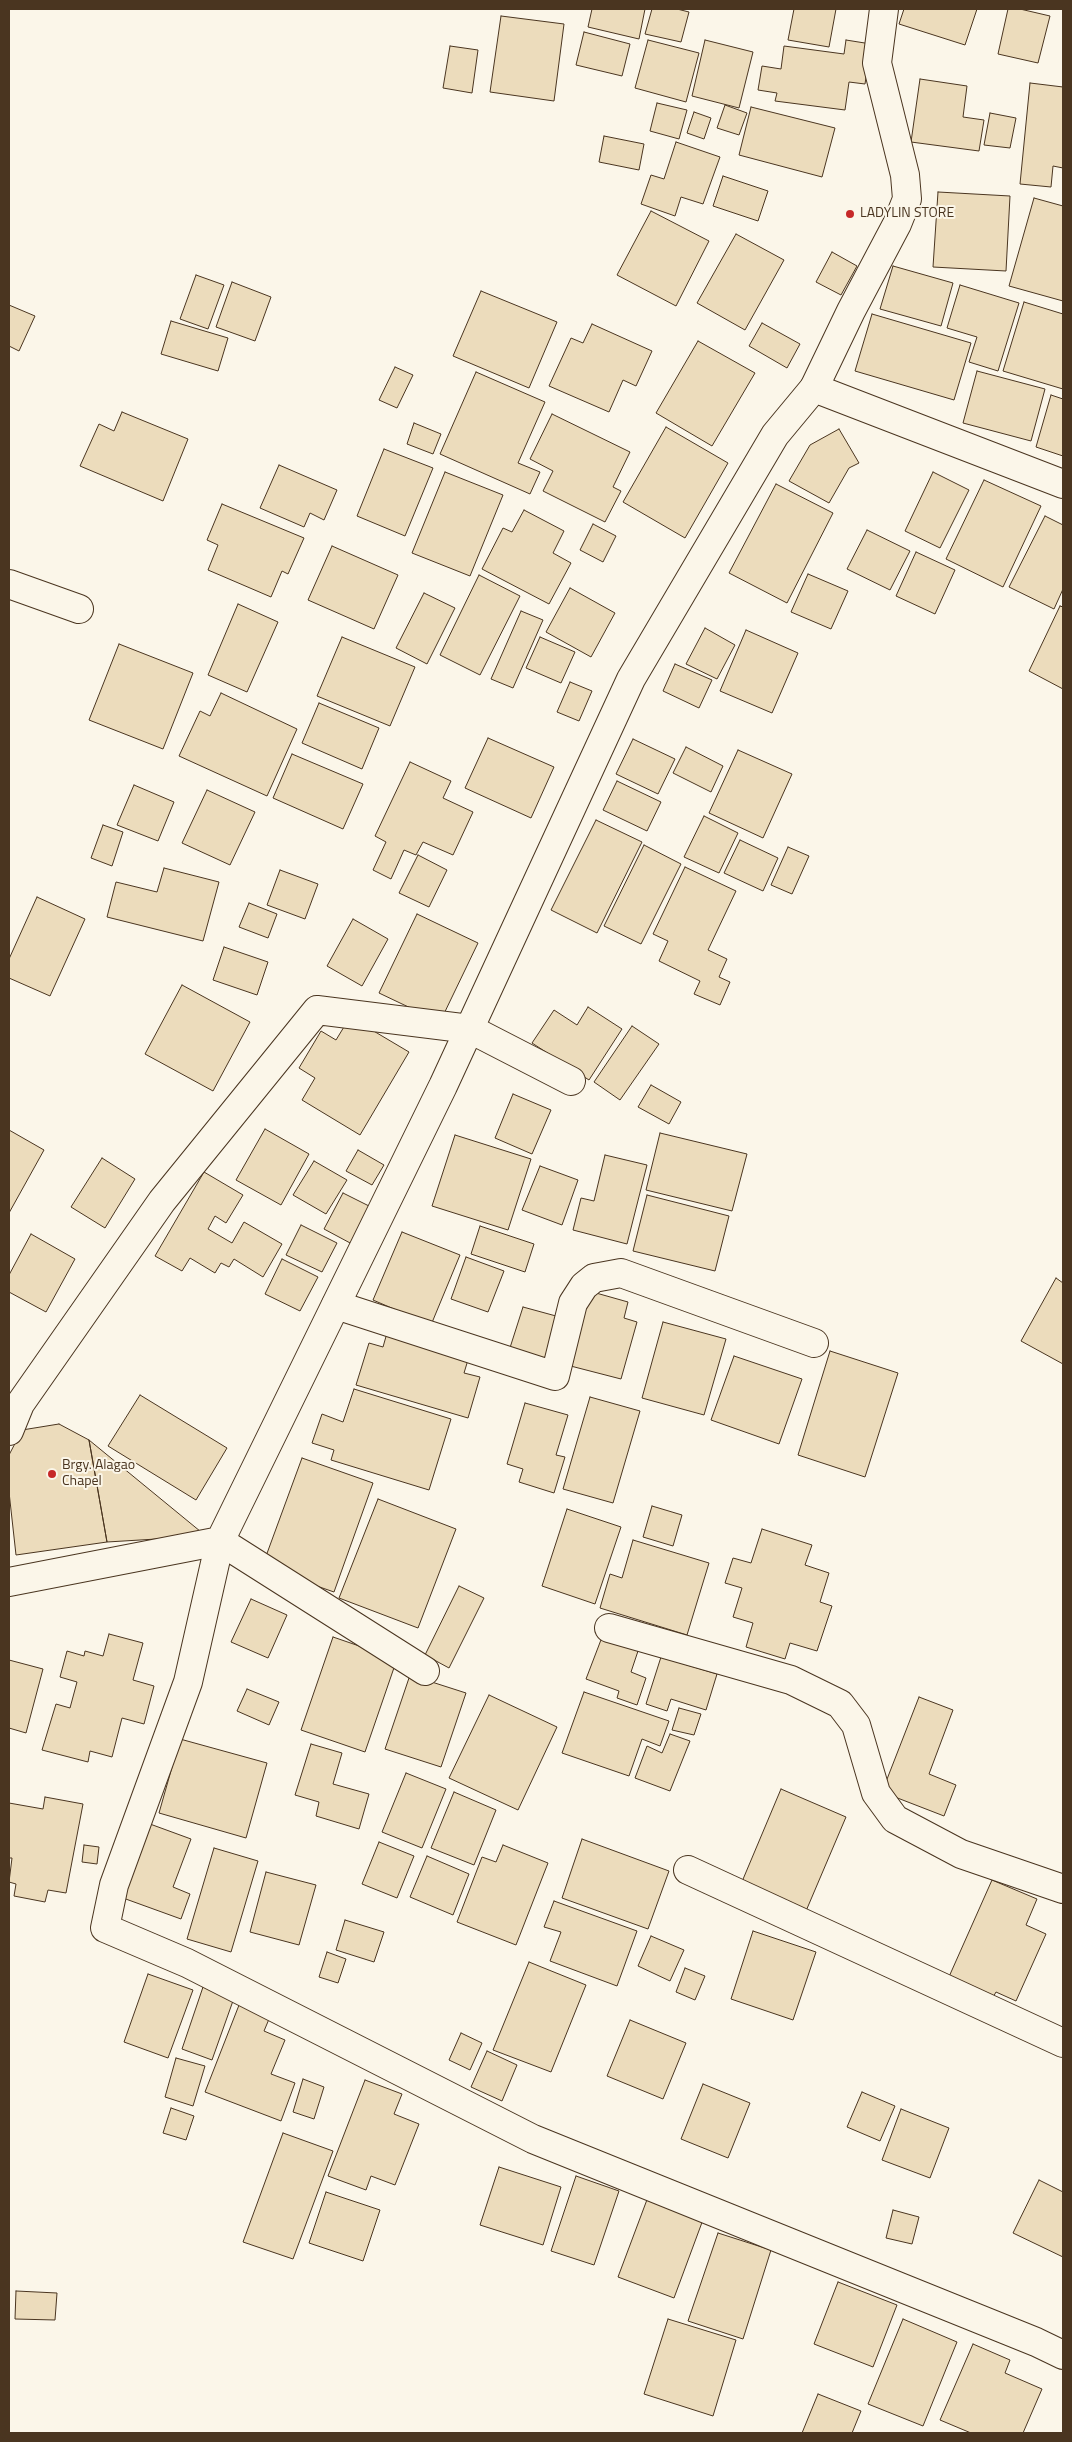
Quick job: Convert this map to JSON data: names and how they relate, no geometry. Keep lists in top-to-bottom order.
{
  "places": ["LADYLIN STORE", "Brgy. Alagao Chapel"]
}
